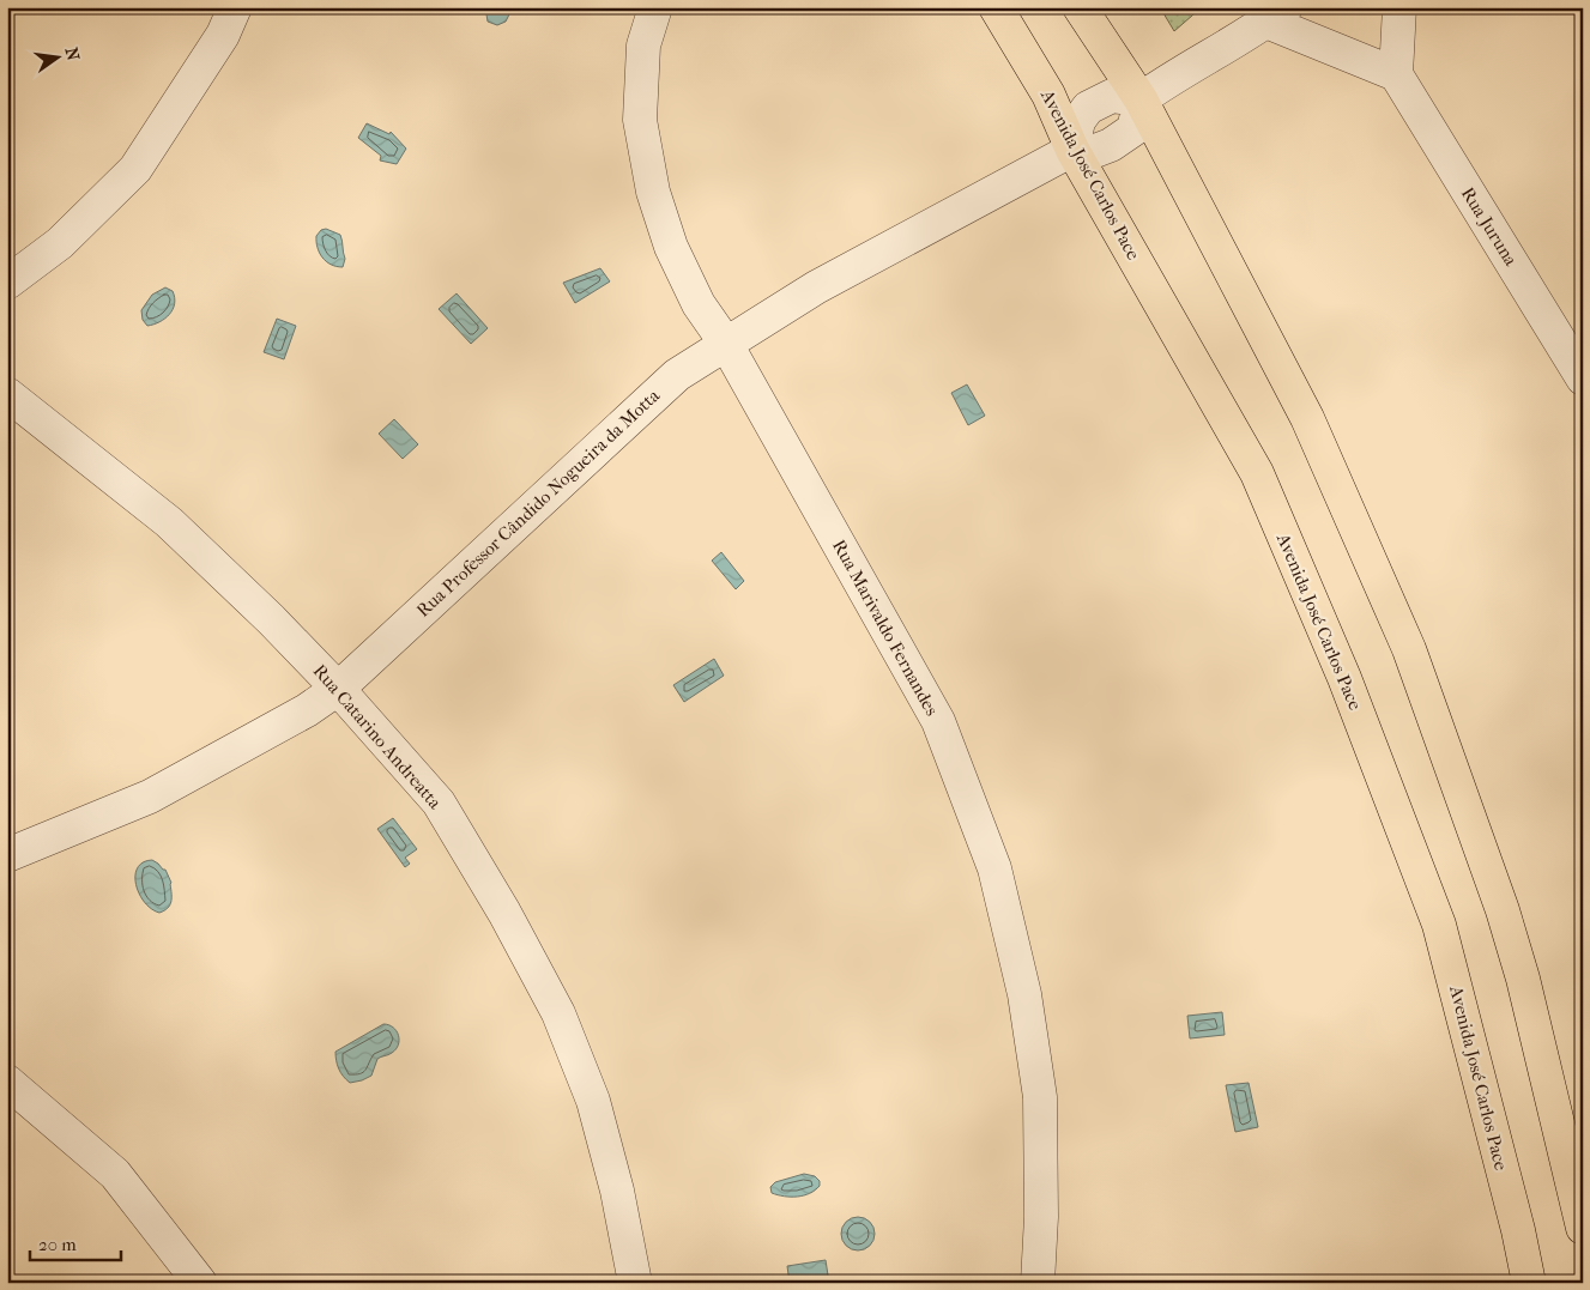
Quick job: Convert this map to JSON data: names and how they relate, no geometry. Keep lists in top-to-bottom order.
{
  "streets": {
    "main road": ["Avenida José Carlos Pace"],
    "street": [
      "Rua Juruna",
      "Rua Professor Cândido Nogueira da Motta",
      "Rua Marivaldo Fernandes",
      "Rua Catarino Andreatta"
    ]
  },
  "crossings": [
    ["Avenida José Carlos Pace", "Rua Professor Cândido Nogueira da Motta"],
    ["Rua Professor Cândido Nogueira da Motta", "Rua Marivaldo Fernandes"],
    ["Rua Professor Cândido Nogueira da Motta", "Rua Catarino Andreatta"]
  ],
  "scale_bar": "20 m",
  "north": "right"
}
